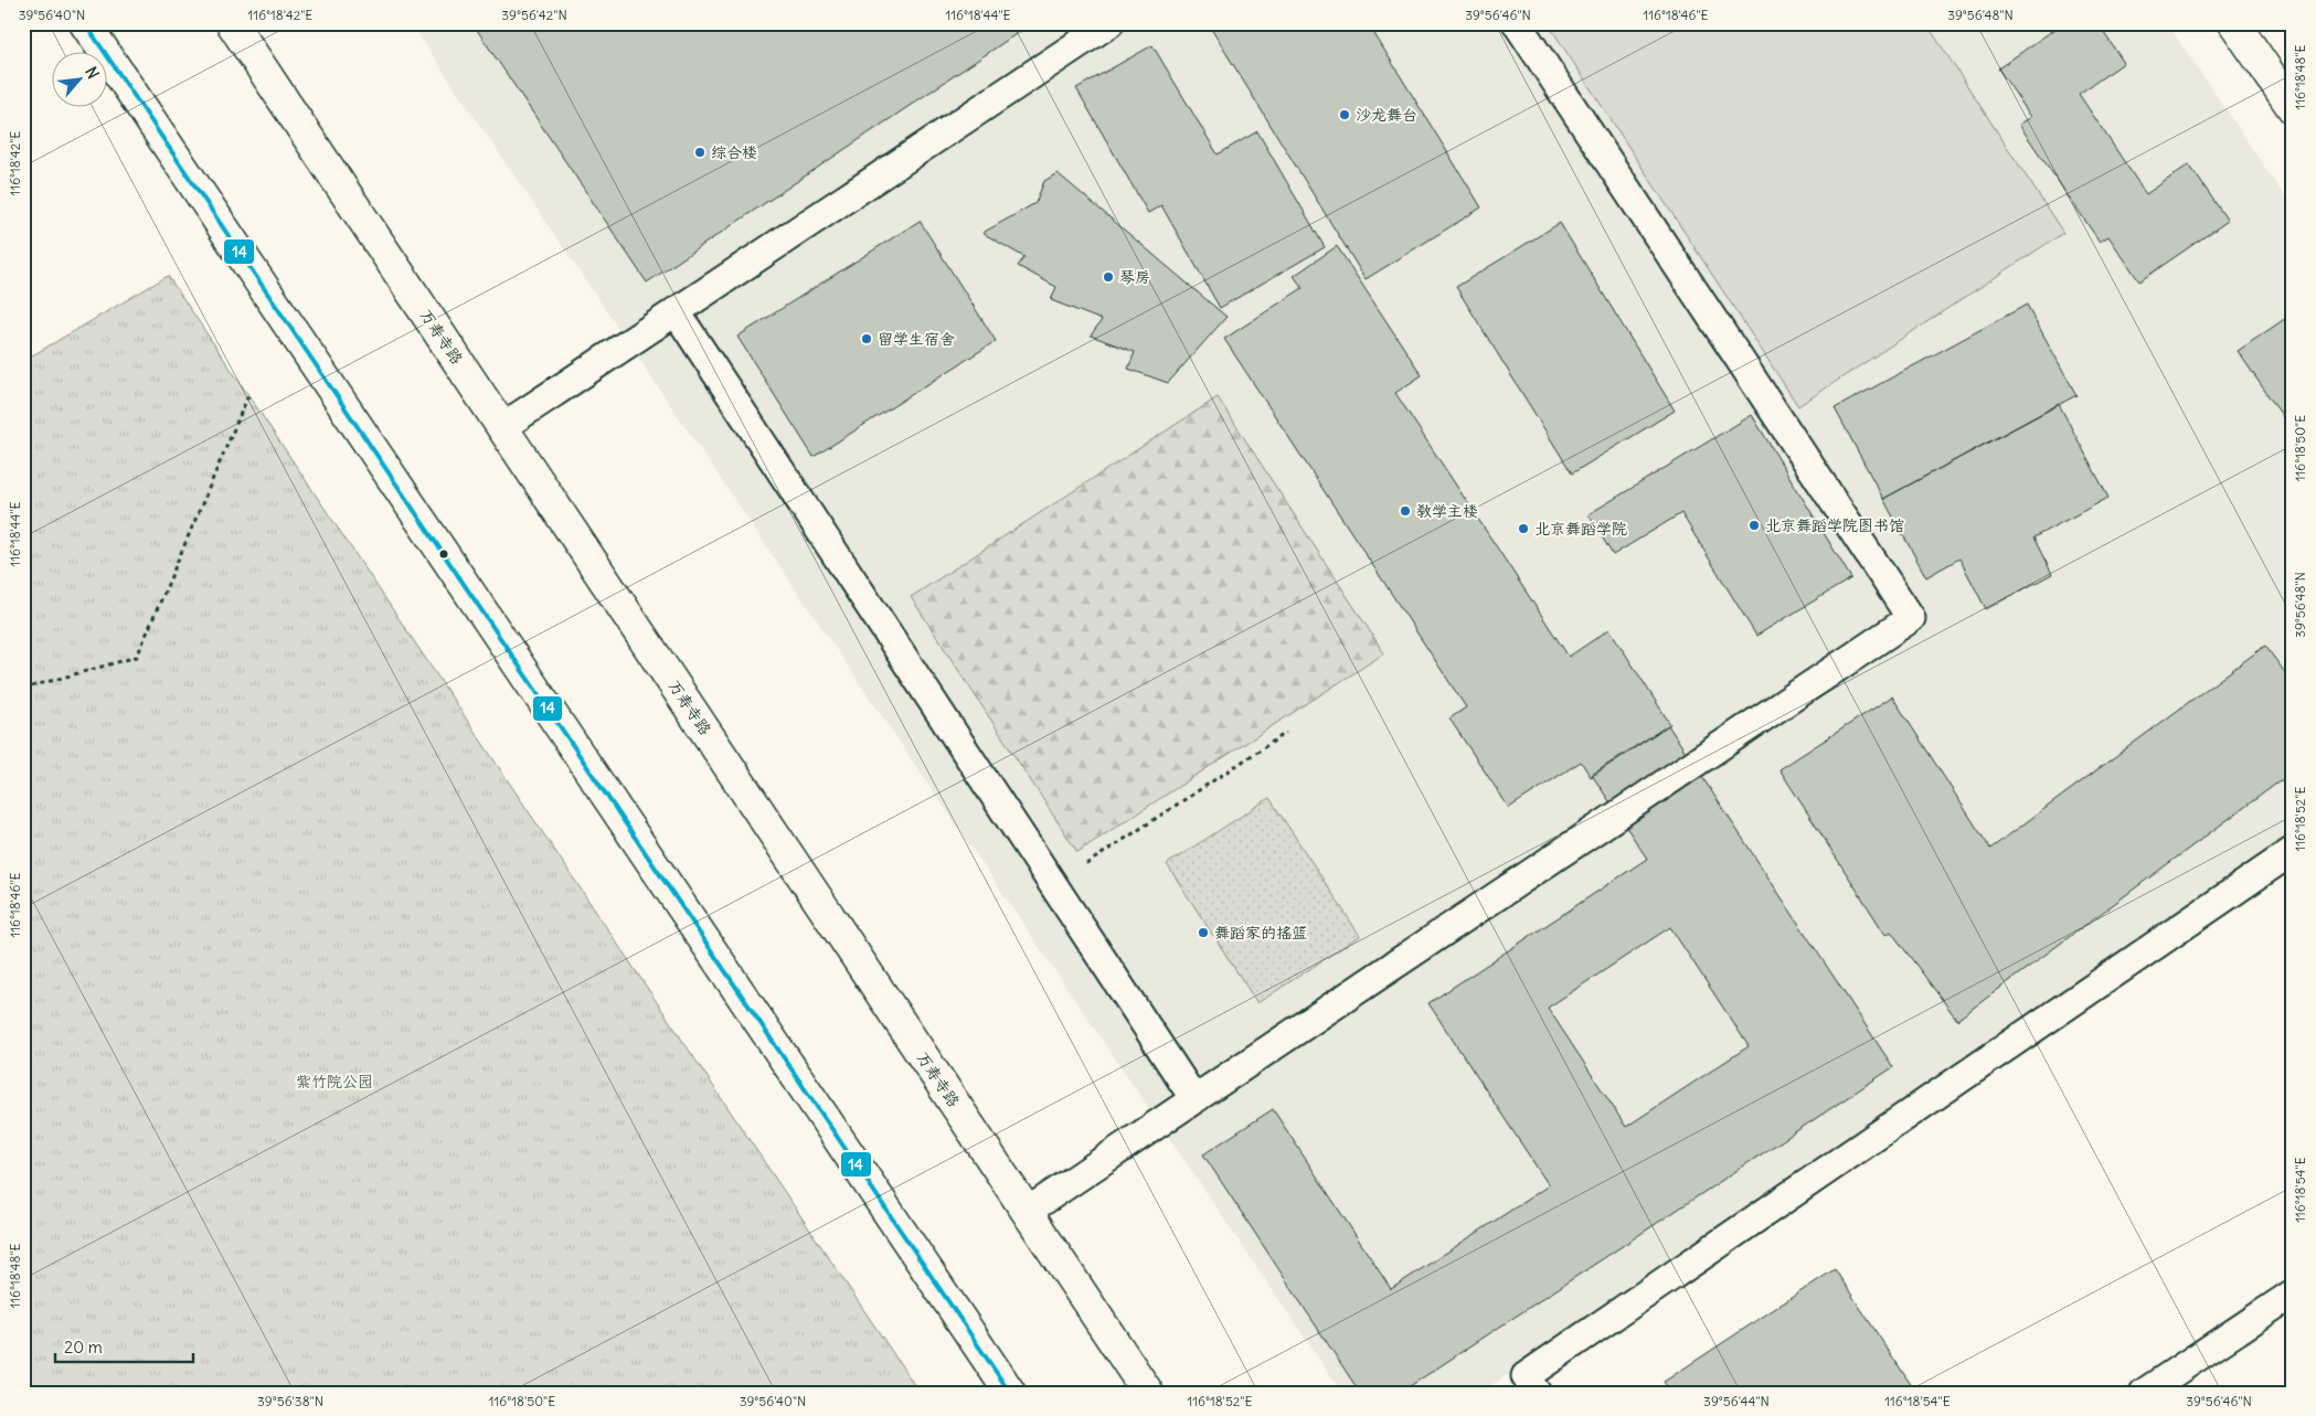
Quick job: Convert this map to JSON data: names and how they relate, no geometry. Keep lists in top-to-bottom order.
{
  "streets": {
    "street": ["万寿寺路"]
  },
  "parks": ["紫竹院公园"],
  "places": [
    "沙龙舞台",
    "综合楼",
    "琴房",
    "留学生宿舍",
    "教学主楼",
    "北京舞蹈学院图书馆",
    "北京舞蹈学院",
    "舞蹈家的摇篮"
  ],
  "lines": ["transit line 14"],
  "scale_bar": "20 m",
  "north": "top right",
  "coordinates": [
    "39°56'40\"N",
    "116°18'42\"E",
    "39°56'42\"N",
    "116°18'44\"E",
    "39°56'46\"N",
    "116°18'46\"E",
    "39°56'48\"N",
    "116°18'48\"E",
    "116°18'50\"E",
    "116°18'52\"E",
    "116°18'54\"E",
    "39°56'38\"N",
    "39°56'44\"N"
  ]
}
